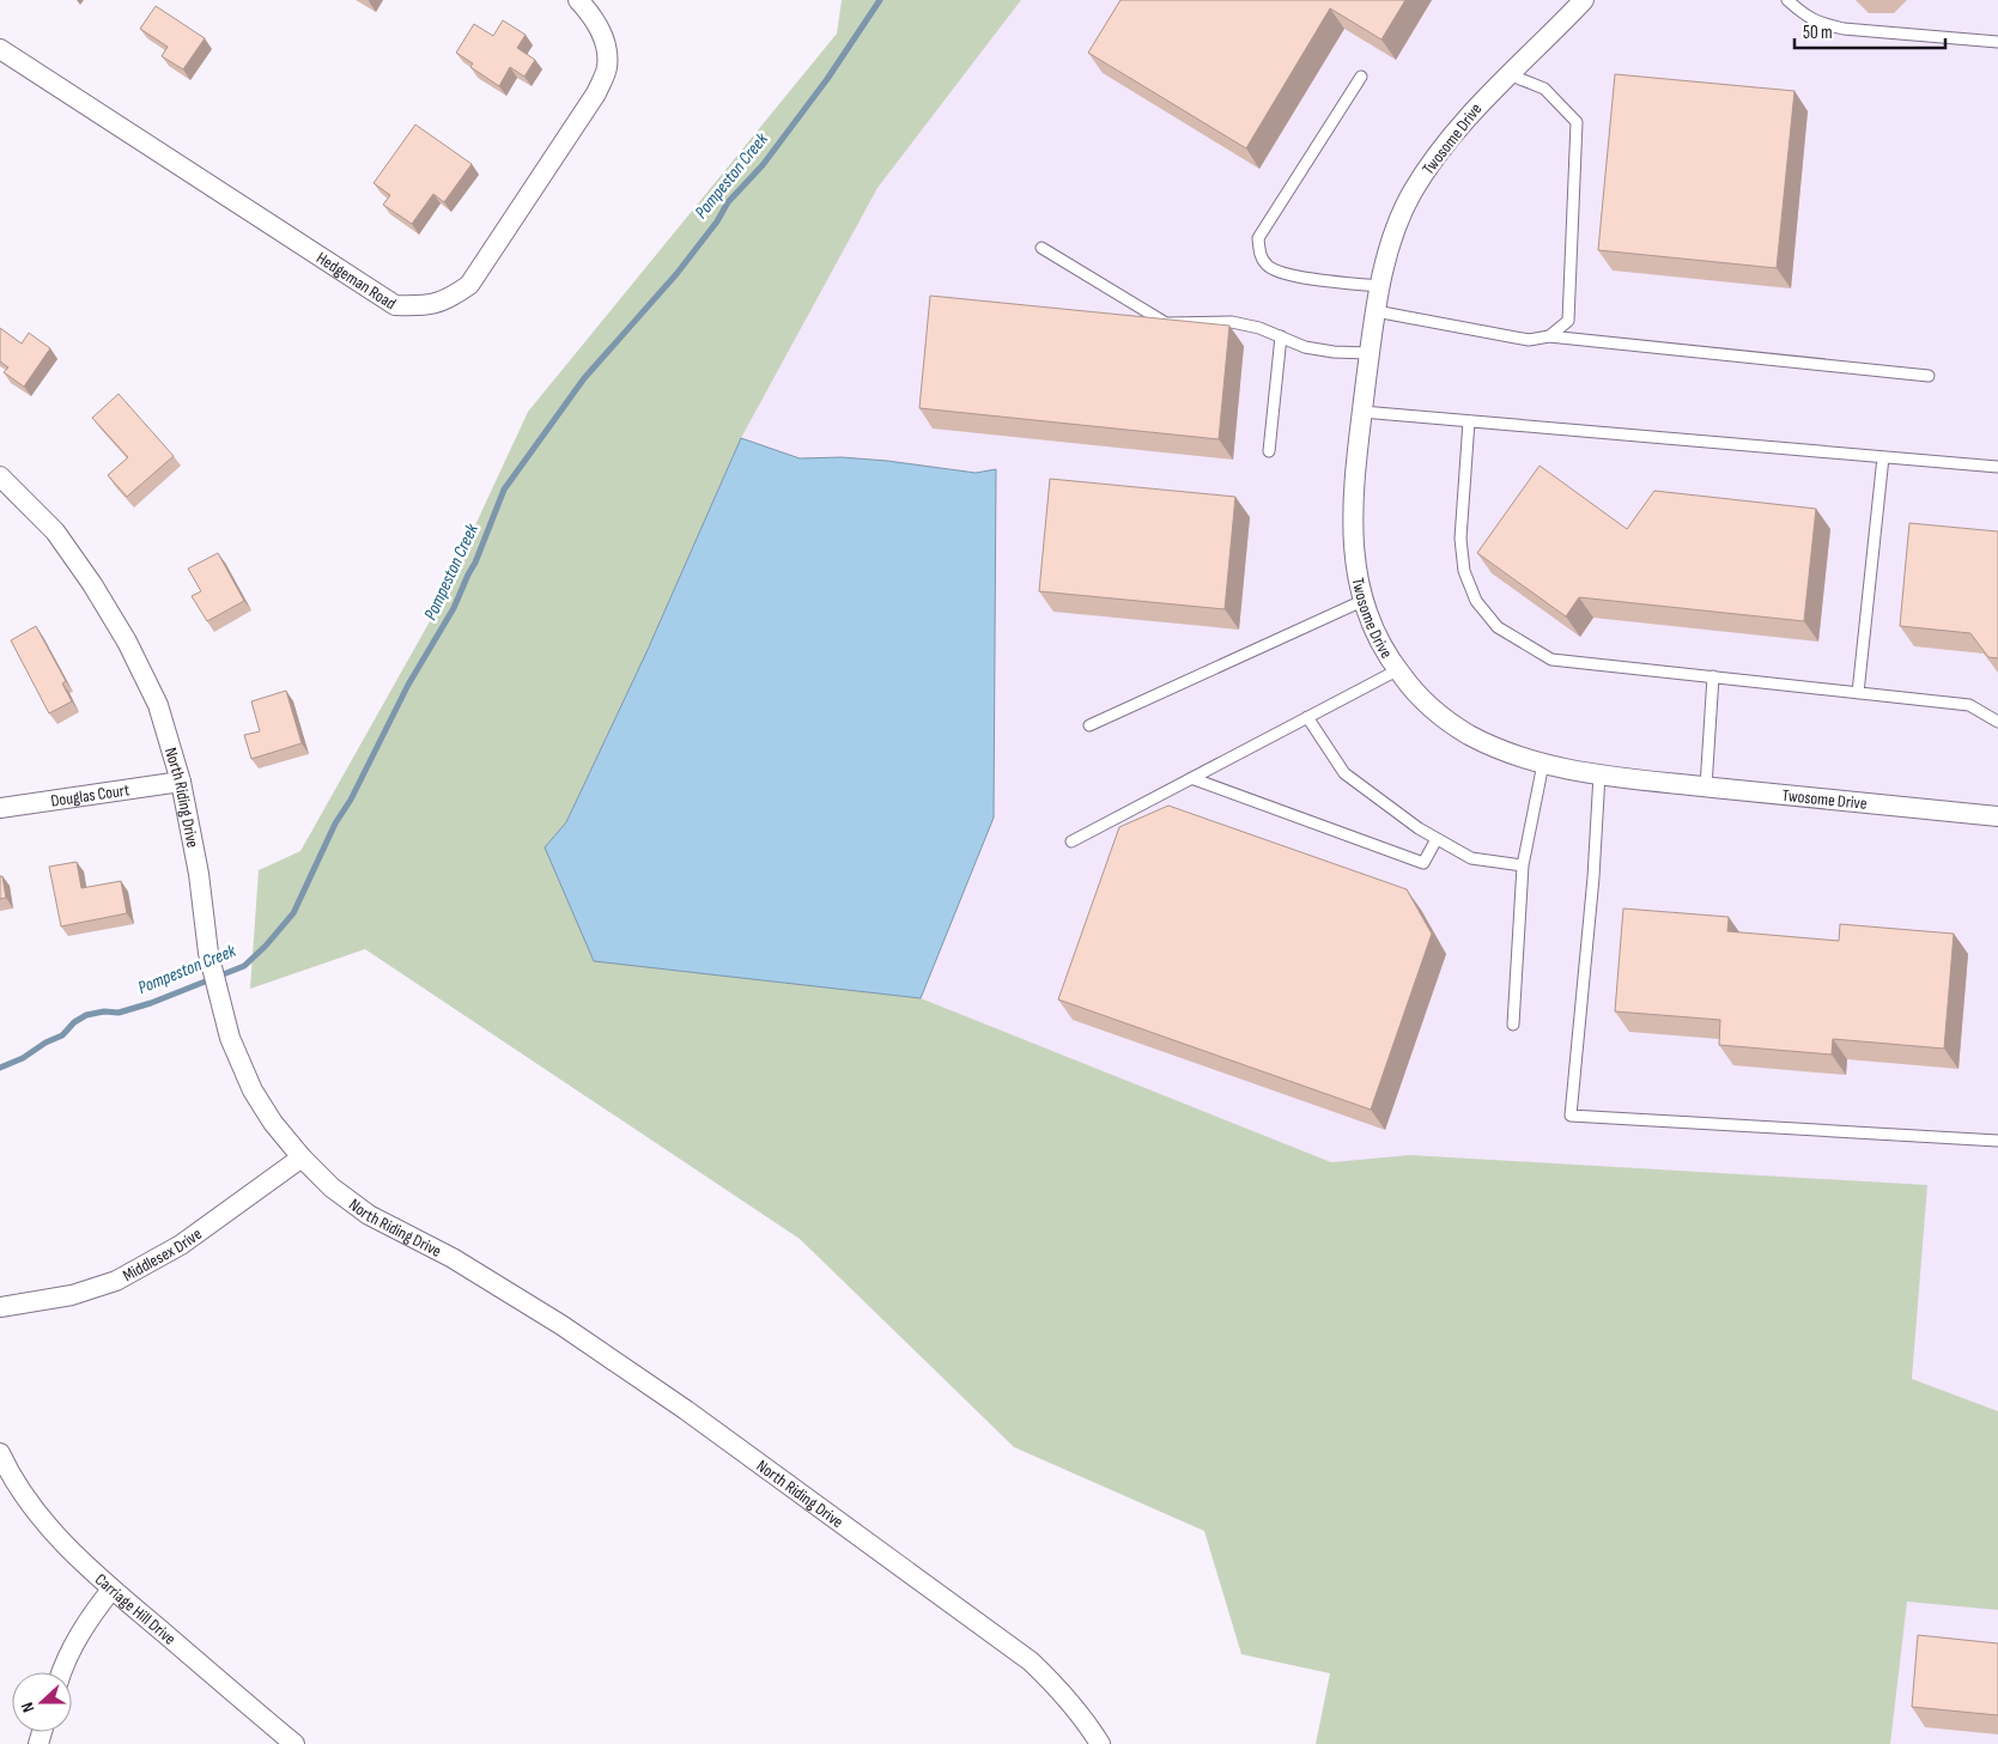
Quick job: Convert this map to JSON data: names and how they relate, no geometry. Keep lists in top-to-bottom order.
{
  "streets": {
    "street": [
      "Twosome Drive",
      "Hedgeman Road",
      "Douglas Court",
      "North Riding Drive",
      "Middlesex Drive",
      "Carriage Hill Drive"
    ]
  },
  "crossings": [
    ["Douglas Court", "North Riding Drive"],
    ["North Riding Drive", "Middlesex Drive"]
  ],
  "water": ["Pompeston Creek"],
  "scale_bar": "50 m",
  "north": "left"
}
